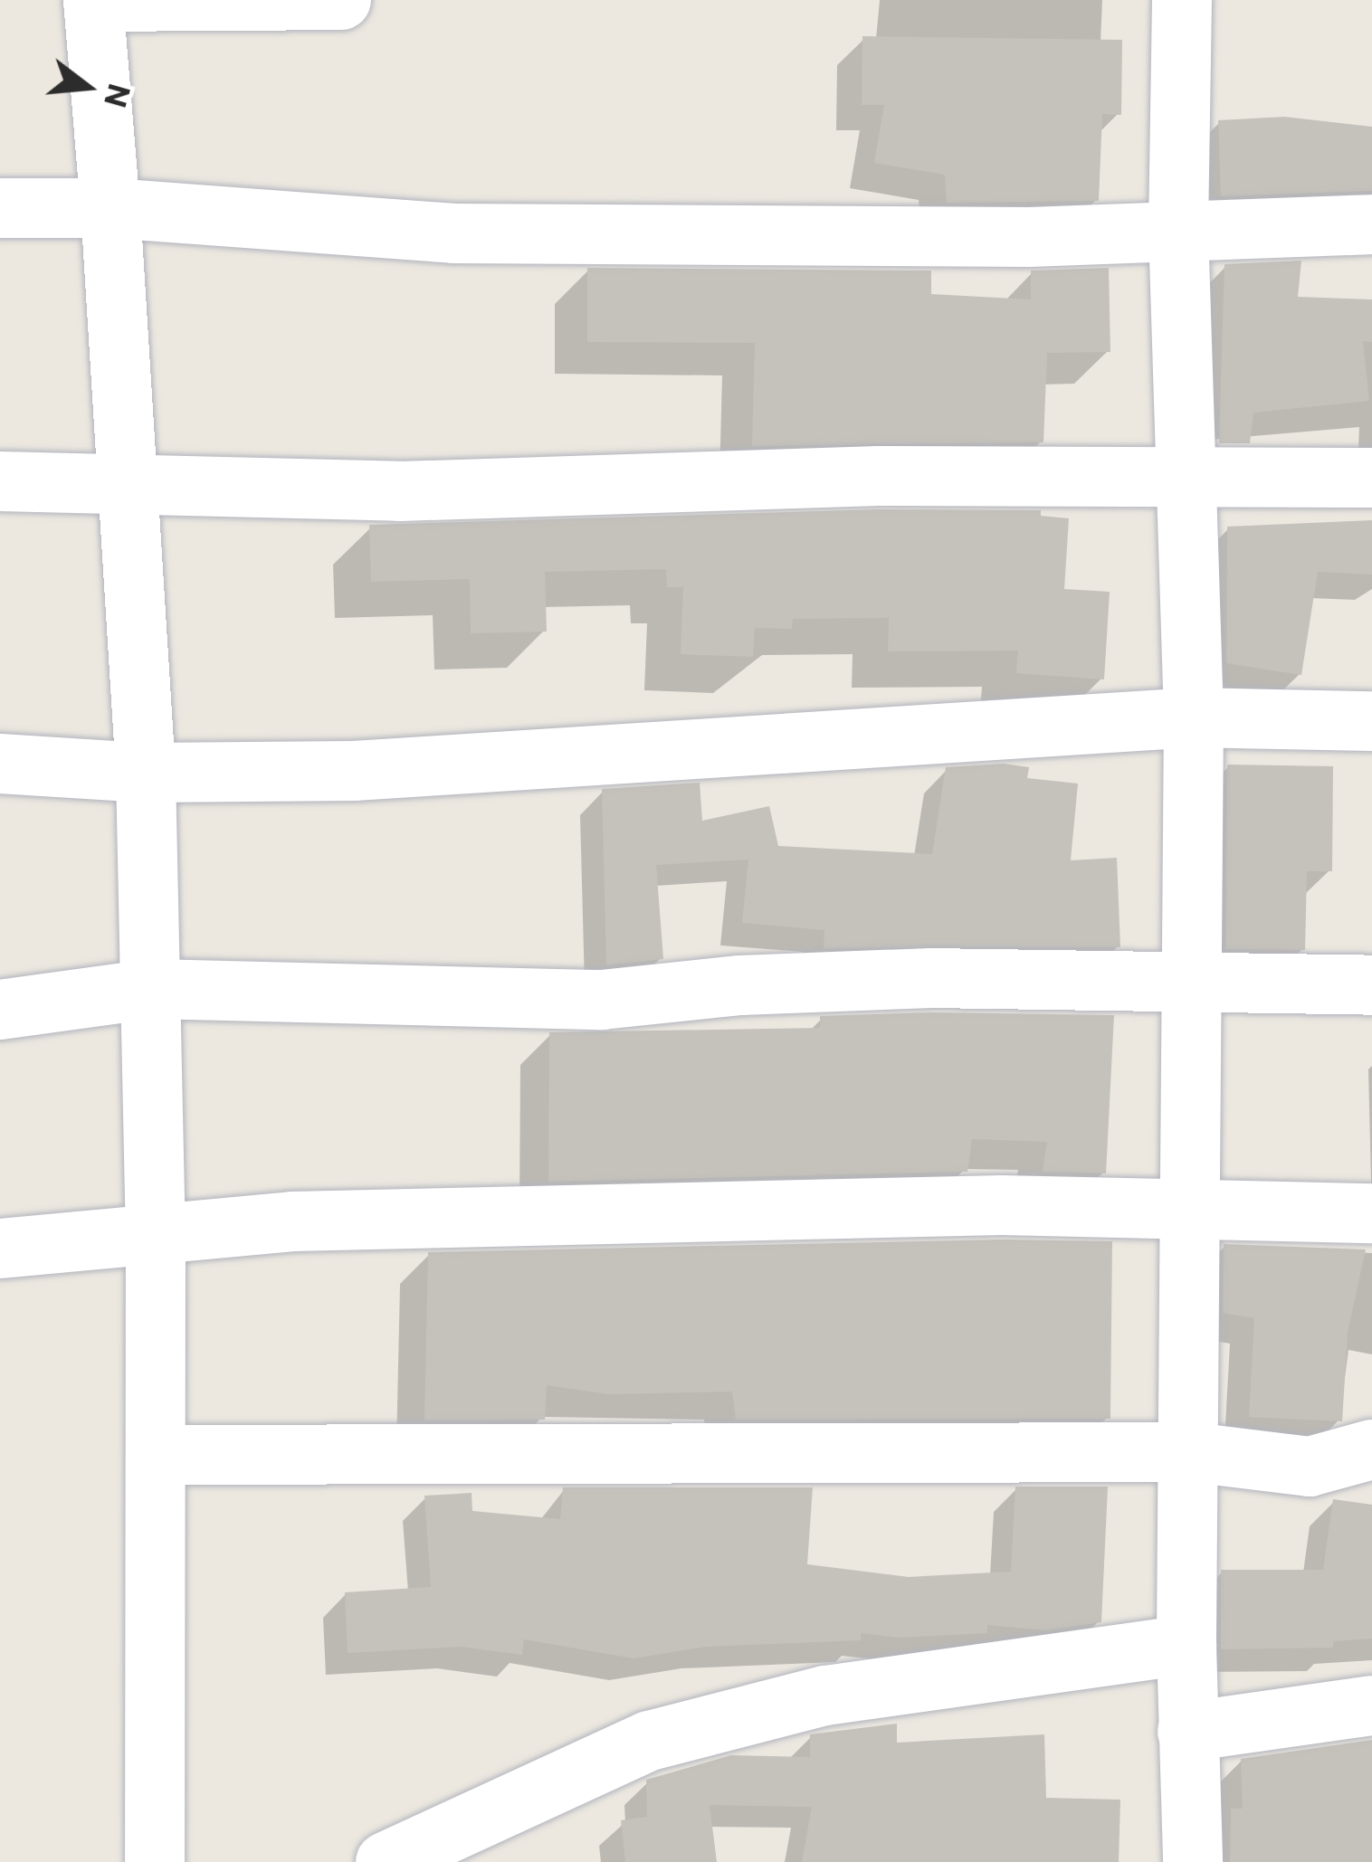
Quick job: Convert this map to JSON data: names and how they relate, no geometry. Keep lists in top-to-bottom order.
{
  "north": "right"
}
